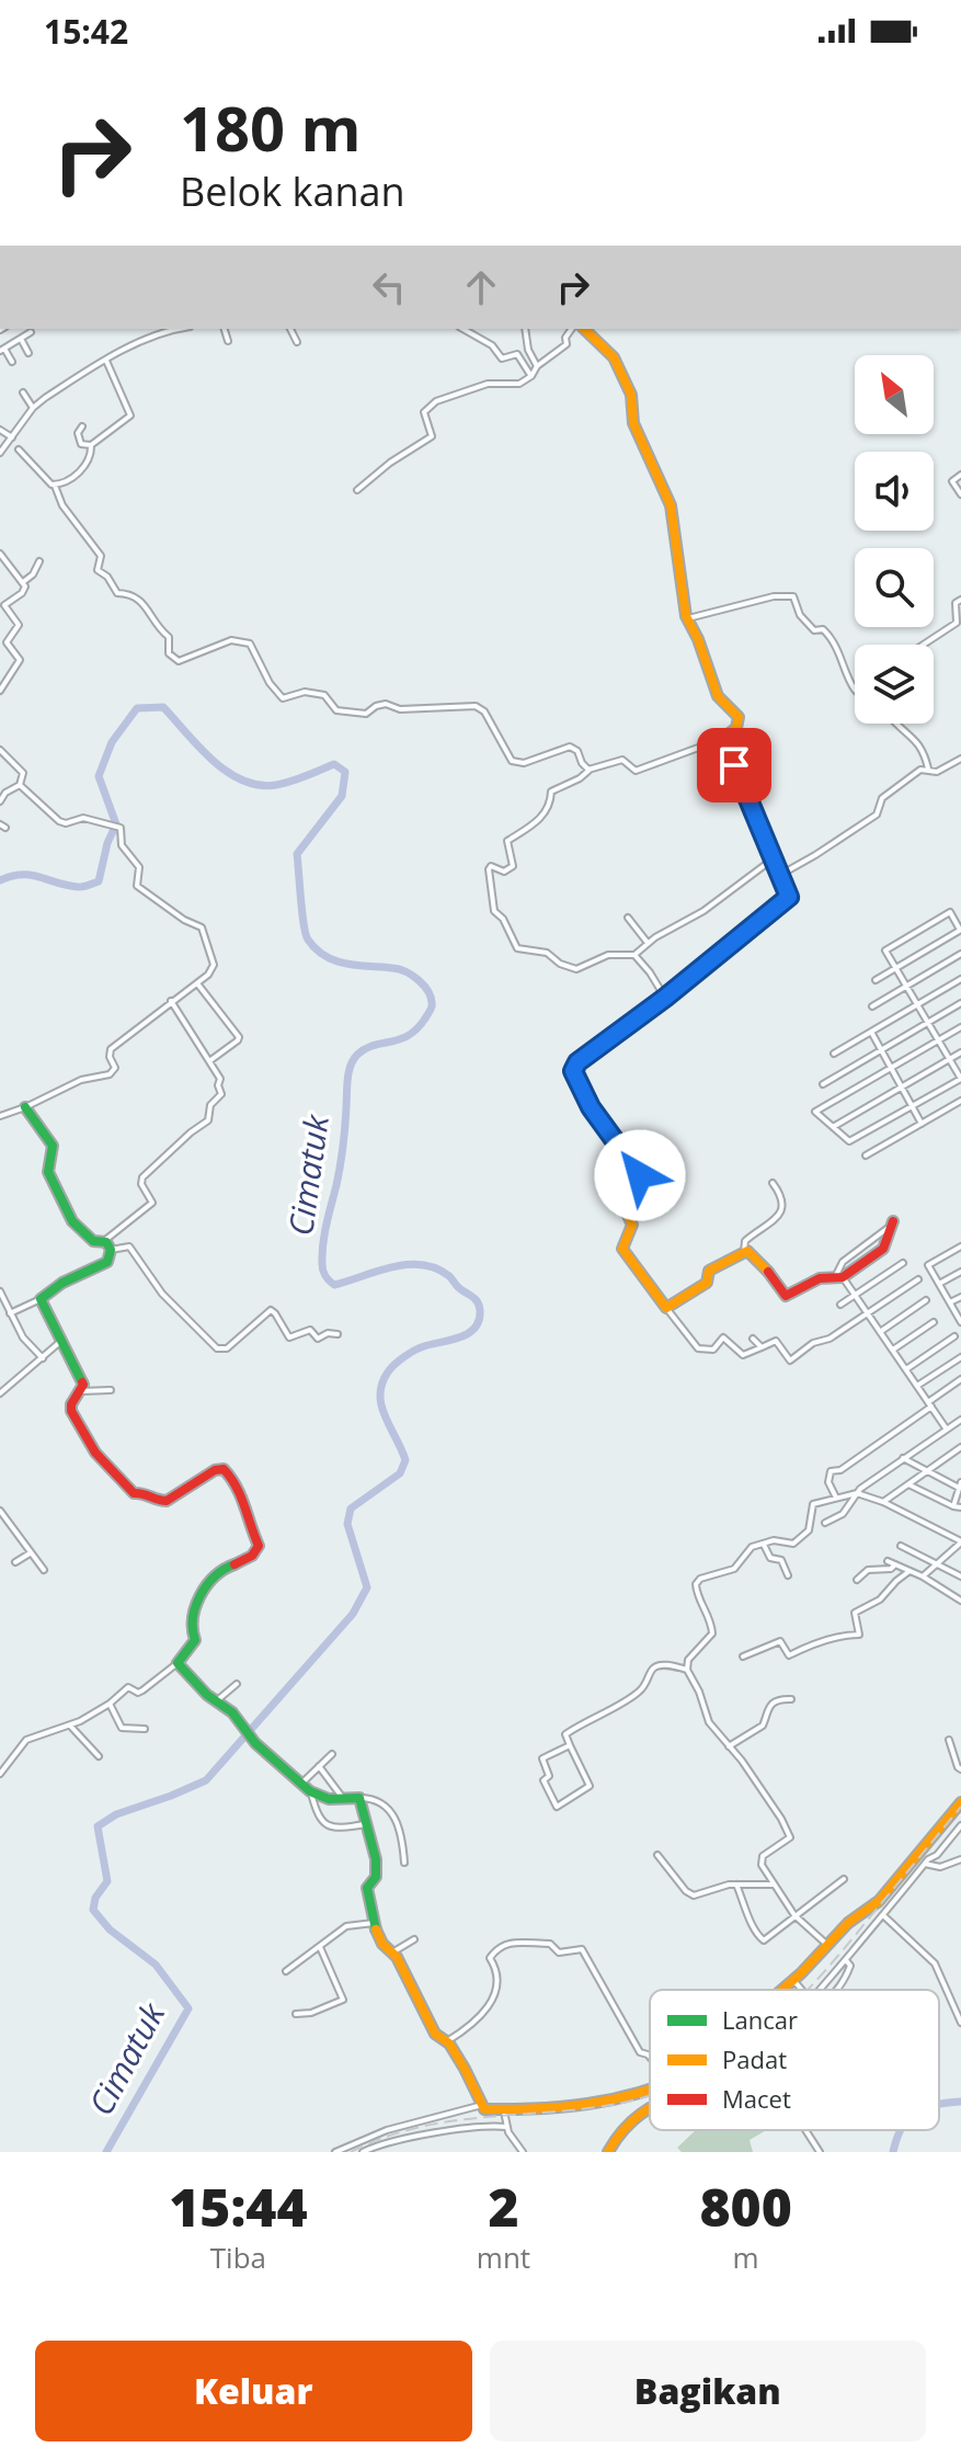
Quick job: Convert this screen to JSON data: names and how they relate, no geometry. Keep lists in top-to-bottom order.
{
  "water": ["Cimatuk"],
  "legend": ["Lancar", "Padat", "Macet"],
  "north": "top left",
  "page": {
    "status": "15:42",
    "turn": ["180 m", "Belok kanan"],
    "eta": [
      "15:44",
      "Tiba",
      "2",
      "mnt",
      "800",
      "m"
    ],
    "buttons": ["Keluar", "Bagikan"]
  }
}
